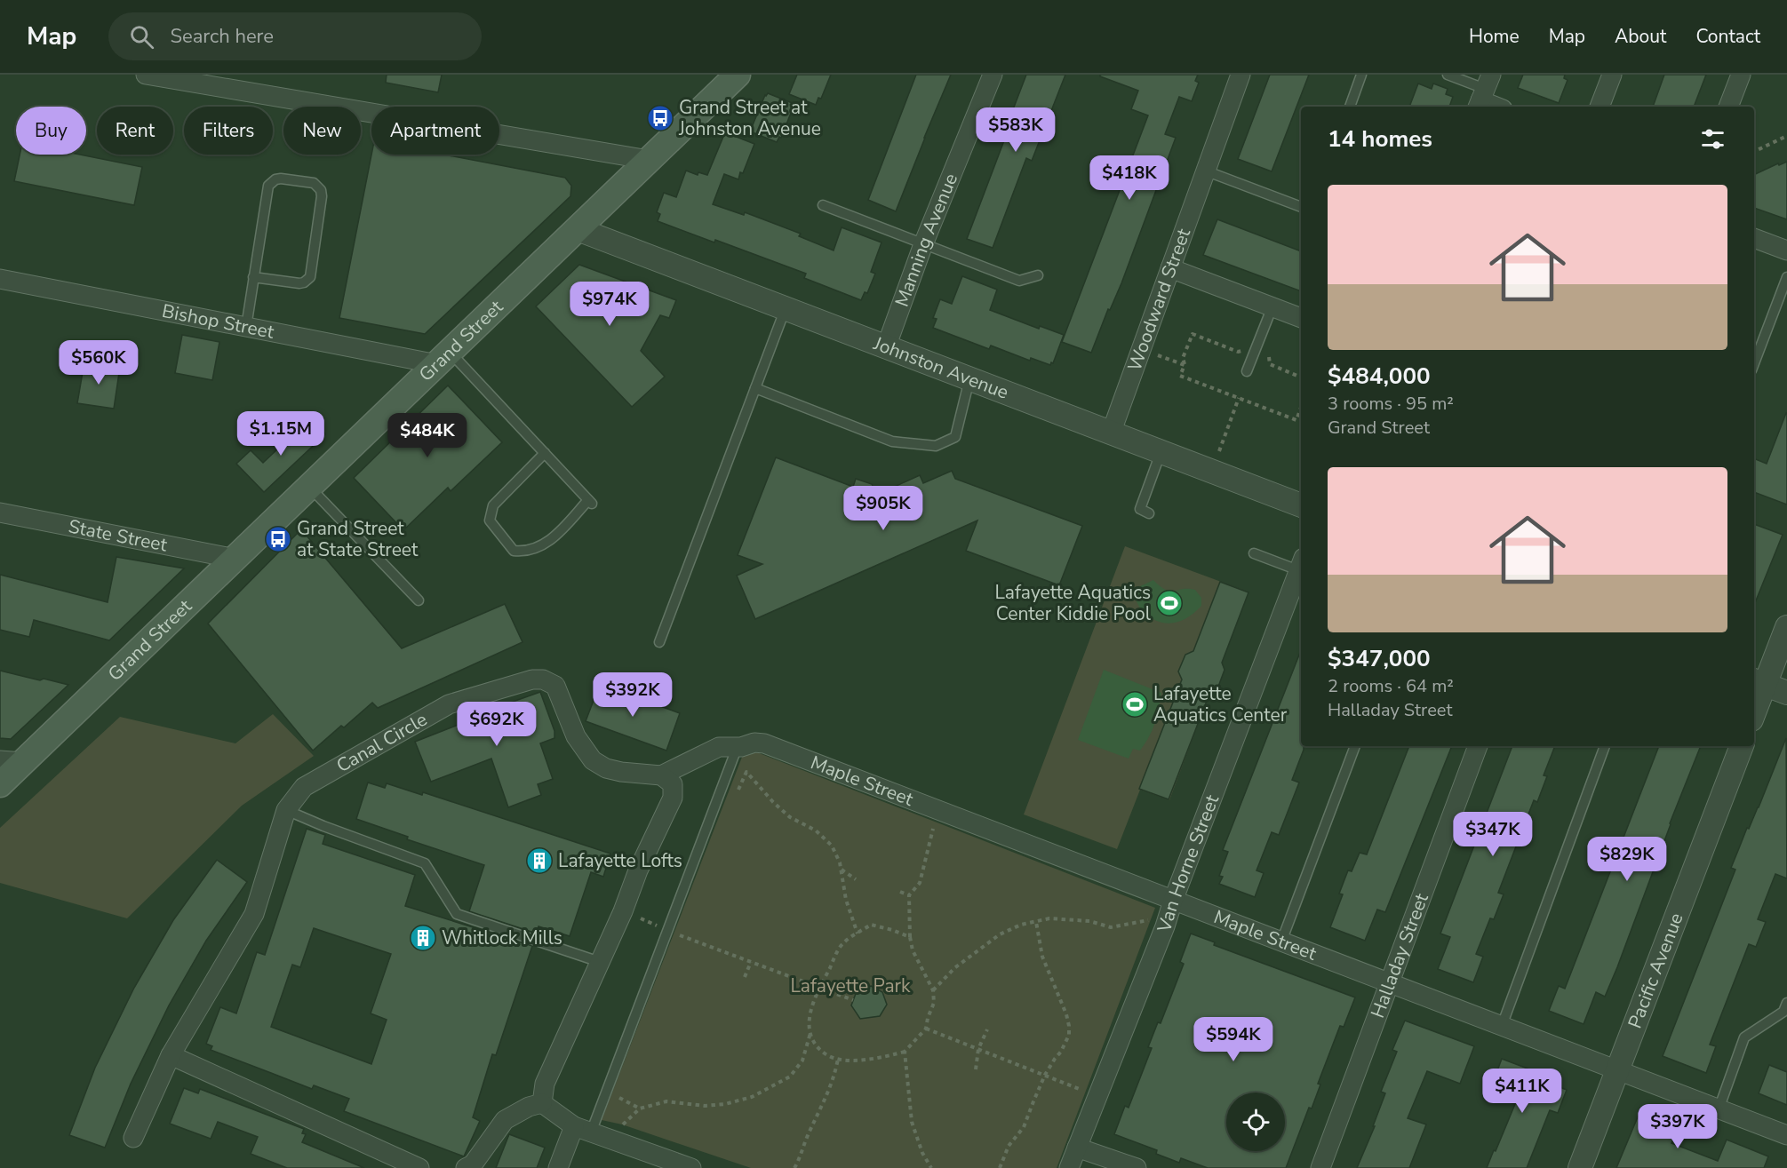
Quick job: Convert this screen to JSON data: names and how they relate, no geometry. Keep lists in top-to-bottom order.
{
  "streets": {
    "main road": ["Grand Street"],
    "street": [
      "Manning Avenue",
      "Woodward Street",
      "Bishop Street",
      "Johnston Avenue",
      "State Street",
      "Canal Circle",
      "Maple Street",
      "Van Horne Street",
      "Halladay Street",
      "Pacific Avenue"
    ]
  },
  "crossings": [
    ["Manning Avenue", "Johnston Avenue"],
    ["Woodward Street", "Johnston Avenue"],
    ["Bishop Street", "Grand Street"],
    ["Grand Street", "Johnston Avenue"],
    ["Grand Street", "State Street"],
    ["Canal Circle", "Maple Street"],
    ["Maple Street", "Van Horne Street"],
    ["Maple Street", "Halladay Street"],
    ["Maple Street", "Pacific Avenue"]
  ],
  "parks": ["Lafayette Park"],
  "places": {
    "bus stop": ["Grand Street at Johnston Avenue", "Grand Street at State Street"],
    "sports": ["Lafayette Aquatics Center Kiddie Pool", "Lafayette Aquatics Center"],
    "building": ["Lafayette Lofts", "Whitlock Mills"]
  },
  "page": {
    "header": "Map",
    "search": "Search here",
    "nav": [
      "Home",
      "Map",
      "About",
      "Contact"
    ],
    "chip": [
      "Buy",
      "Rent",
      "Filters",
      "New",
      "Apartment"
    ],
    "heading": "14 homes",
    "price": [
      "$583K",
      "$418K",
      "$974K",
      "$560K",
      "$1.15M",
      "$484K",
      "$905K",
      "$392K",
      "$692K",
      "$347K",
      "$829K",
      "$594K",
      "$411K",
      "$397K"
    ],
    "list": [
      {
        "name": "$484,000",
        "note": "3 rooms · 95 m² · Grand Street"
      },
      {
        "name": "$347,000",
        "note": "2 rooms · 64 m² · Halladay Street"
      }
    ]
  }
}
